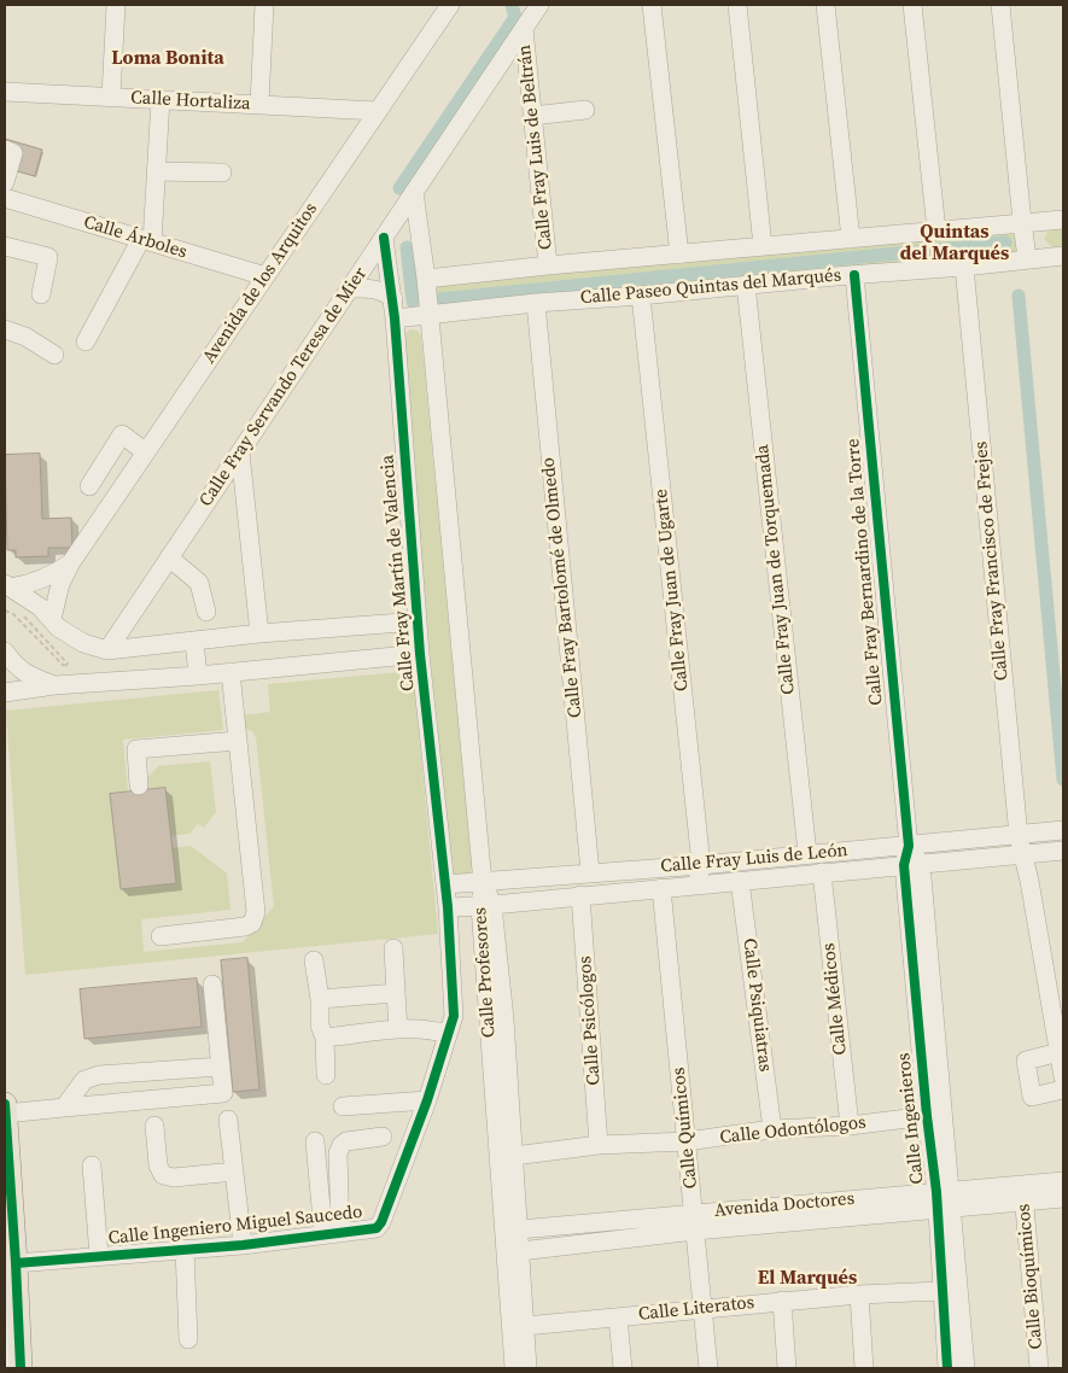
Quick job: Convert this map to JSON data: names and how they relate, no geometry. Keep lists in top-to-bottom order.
{
  "streets": {
    "street": [
      "Calle Hortaliza",
      "Calle Fray Luis de Beltrán",
      "Calle Árboles",
      "Avenida de los Arquitos",
      "Calle Paseo Quintas del Marqués",
      "Calle Fray Servando Teresa de Mier",
      "Calle Fray Francisco de Frejes",
      "Calle Fray Juan de Torquemada",
      "Calle Fray Bernardino de la Torre",
      "Calle Fray Martín de Valencia",
      "Calle Fray Bartolomé de Olmedo",
      "Calle Fray Juan de Ugarte",
      "Calle Fray Luis de León",
      "Calle Profesores",
      "Calle Médicos",
      "Calle Psiquiatras",
      "Calle Psicólogos",
      "Calle Ingenieros",
      "Calle Químicos",
      "Calle Odontólogos",
      "Avenida Doctores",
      "Calle Ingeniero Miguel Saucedo",
      "Calle Bioquímicos",
      "Calle Literatos"
    ]
  },
  "crossings": [
    ["Calle Hortaliza", "Avenida de los Arquitos"],
    ["Calle Fray Luis de Beltrán", "Calle Paseo Quintas del Marqués"],
    ["Calle Fray Luis de Beltrán", "Calle Fray Servando Teresa de Mier"],
    ["Calle Árboles", "Avenida de los Arquitos"],
    ["Calle Paseo Quintas del Marqués", "Calle Fray Francisco de Frejes"],
    ["Calle Paseo Quintas del Marqués", "Calle Fray Juan de Torquemada"],
    ["Calle Paseo Quintas del Marqués", "Calle Fray Bernardino de la Torre"],
    ["Calle Paseo Quintas del Marqués", "Calle Fray Martín de Valencia"],
    ["Calle Paseo Quintas del Marqués", "Calle Fray Bartolomé de Olmedo"],
    ["Calle Paseo Quintas del Marqués", "Calle Fray Juan de Ugarte"],
    ["Calle Fray Servando Teresa de Mier", "Calle Fray Martín de Valencia"],
    ["Calle Fray Francisco de Frejes", "Calle Fray Luis de León"],
    ["Calle Fray Juan de Torquemada", "Calle Fray Luis de León"],
    ["Calle Fray Bernardino de la Torre", "Calle Fray Luis de León"],
    ["Calle Fray Bernardino de la Torre", "Calle Ingenieros"],
    ["Calle Fray Martín de Valencia", "Calle Fray Luis de León"],
    ["Calle Fray Martín de Valencia", "Calle Ingeniero Miguel Saucedo"],
    ["Calle Fray Bartolomé de Olmedo", "Calle Fray Luis de León"],
    ["Calle Fray Juan de Ugarte", "Calle Fray Luis de León"],
    ["Calle Fray Luis de León", "Calle Profesores"],
    ["Calle Fray Luis de León", "Calle Médicos"],
    ["Calle Fray Luis de León", "Calle Psiquiatras"],
    ["Calle Fray Luis de León", "Calle Psicólogos"],
    ["Calle Fray Luis de León", "Calle Ingenieros"],
    ["Calle Fray Luis de León", "Calle Químicos"],
    ["Calle Fray Luis de León", "Calle Ingeniero Miguel Saucedo"],
    ["Calle Profesores", "Calle Odontólogos"],
    ["Calle Profesores", "Avenida Doctores"],
    ["Calle Profesores", "Calle Literatos"],
    ["Calle Médicos", "Calle Odontólogos"],
    ["Calle Psiquiatras", "Calle Odontólogos"],
    ["Calle Psicólogos", "Calle Odontólogos"],
    ["Calle Ingenieros", "Calle Odontólogos"],
    ["Calle Ingenieros", "Avenida Doctores"],
    ["Calle Ingenieros", "Calle Literatos"],
    ["Calle Químicos", "Calle Odontólogos"],
    ["Calle Químicos", "Avenida Doctores"],
    ["Calle Químicos", "Calle Literatos"],
    ["Avenida Doctores", "Calle Bioquímicos"]
  ],
  "districts": ["Loma Bonita", "Quintas del Marqués", "El Marqués"]
}
